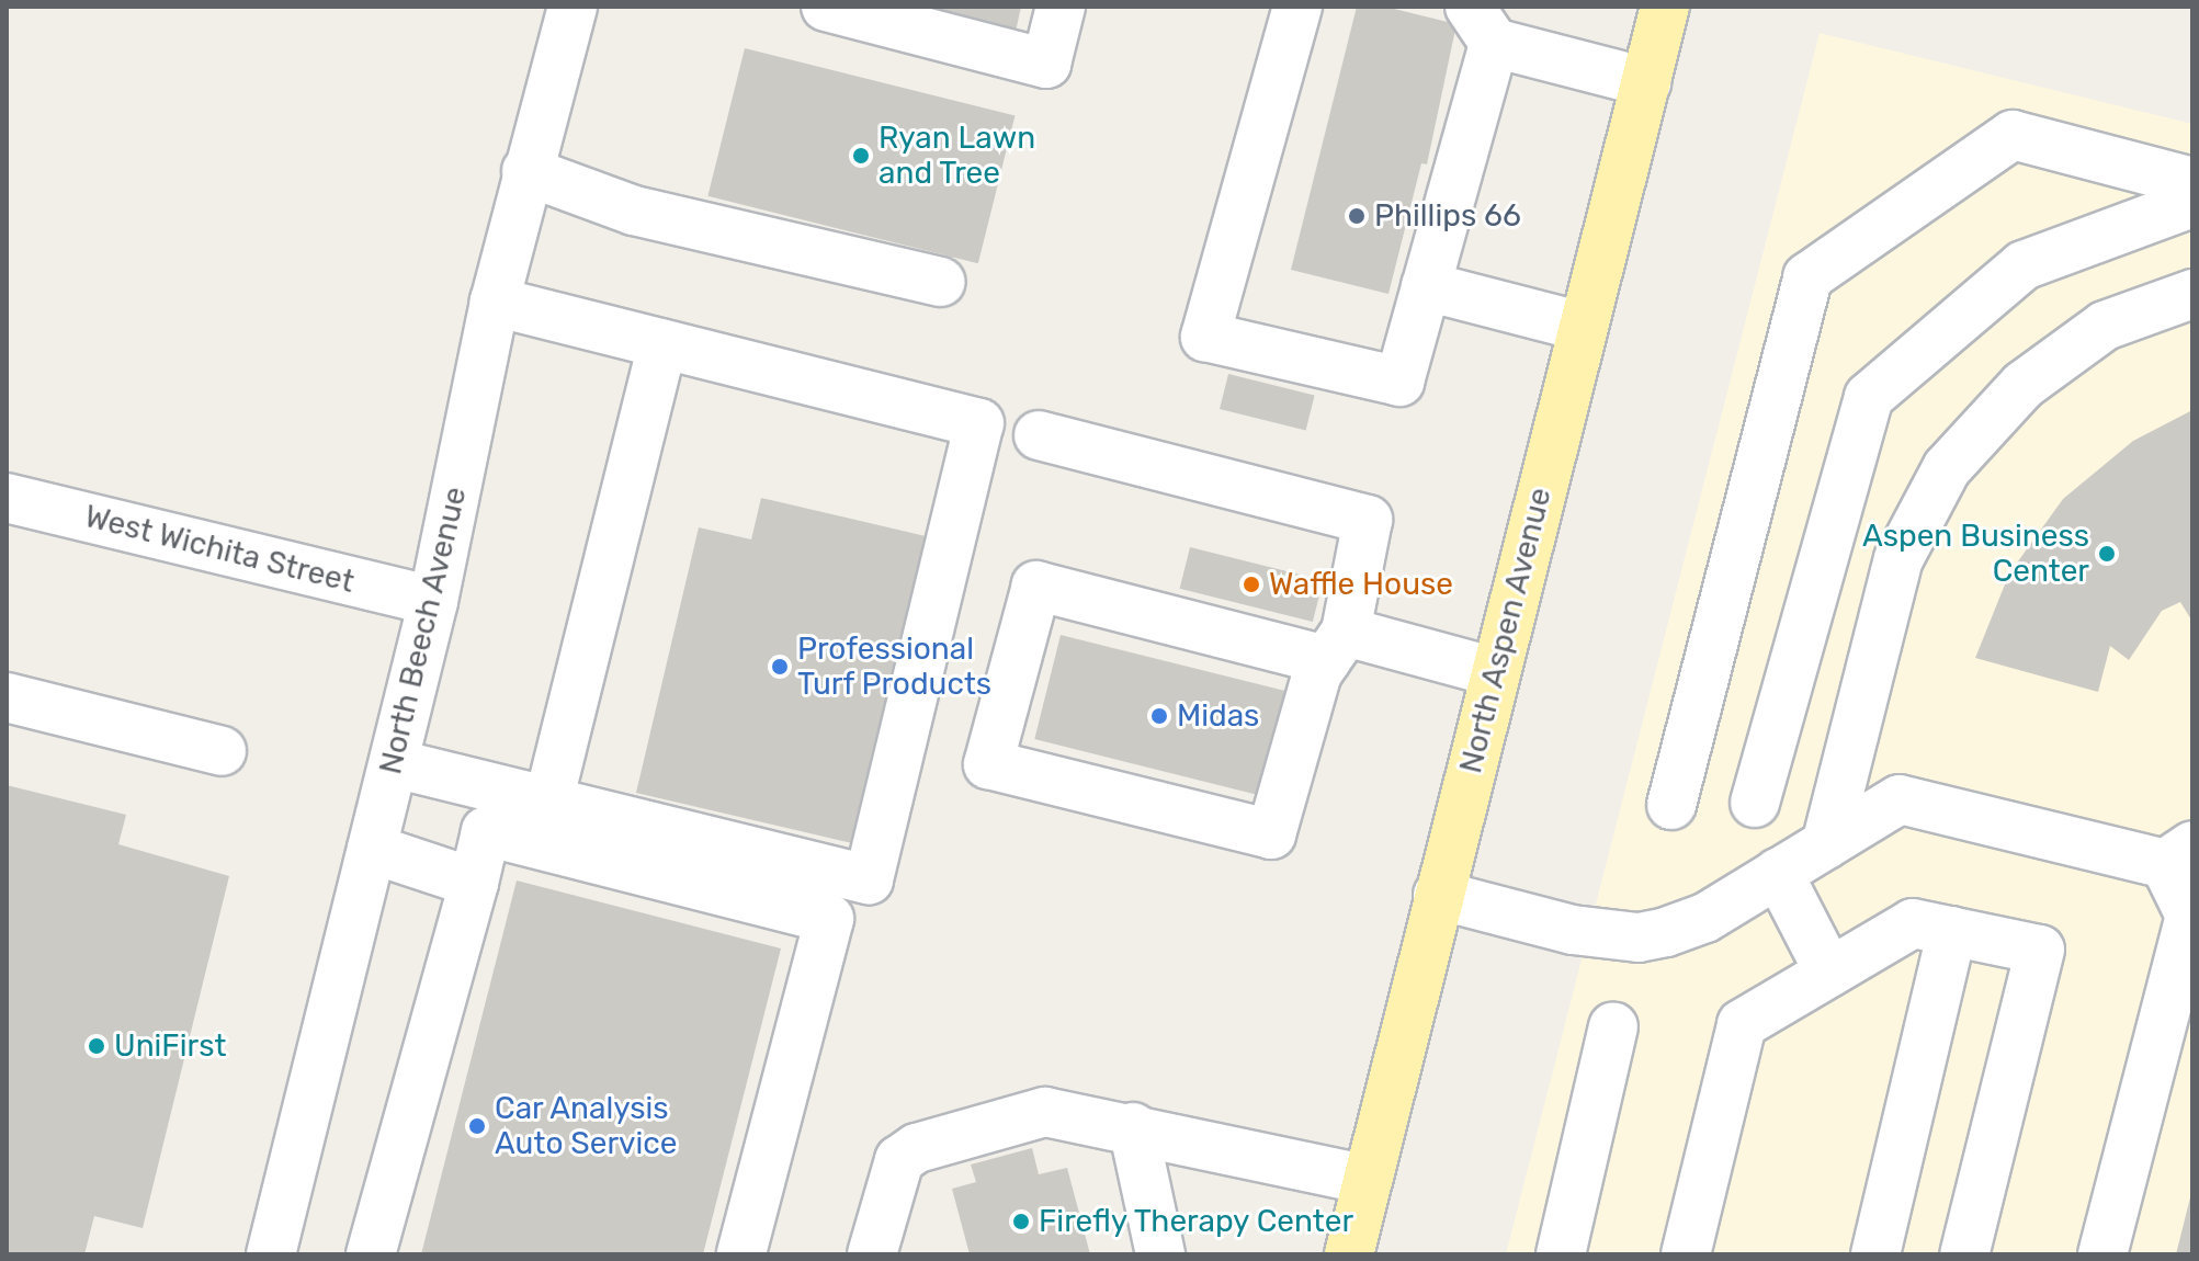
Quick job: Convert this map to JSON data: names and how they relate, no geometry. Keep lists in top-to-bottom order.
{
  "streets": {
    "main road": ["North Aspen Avenue"],
    "street": ["West Wichita Street", "North Beech Avenue"]
  },
  "crossings": [
    ["West Wichita Street", "North Beech Avenue"]
  ],
  "places": [
    "Ryan Lawn and Tree",
    "Phillips 66",
    "Aspen Business Center",
    "Waffle House",
    "Professional Turf Products",
    "Midas",
    "UniFirst",
    "Car Analysis Auto Service",
    "Firefly Therapy Center"
  ]
}
